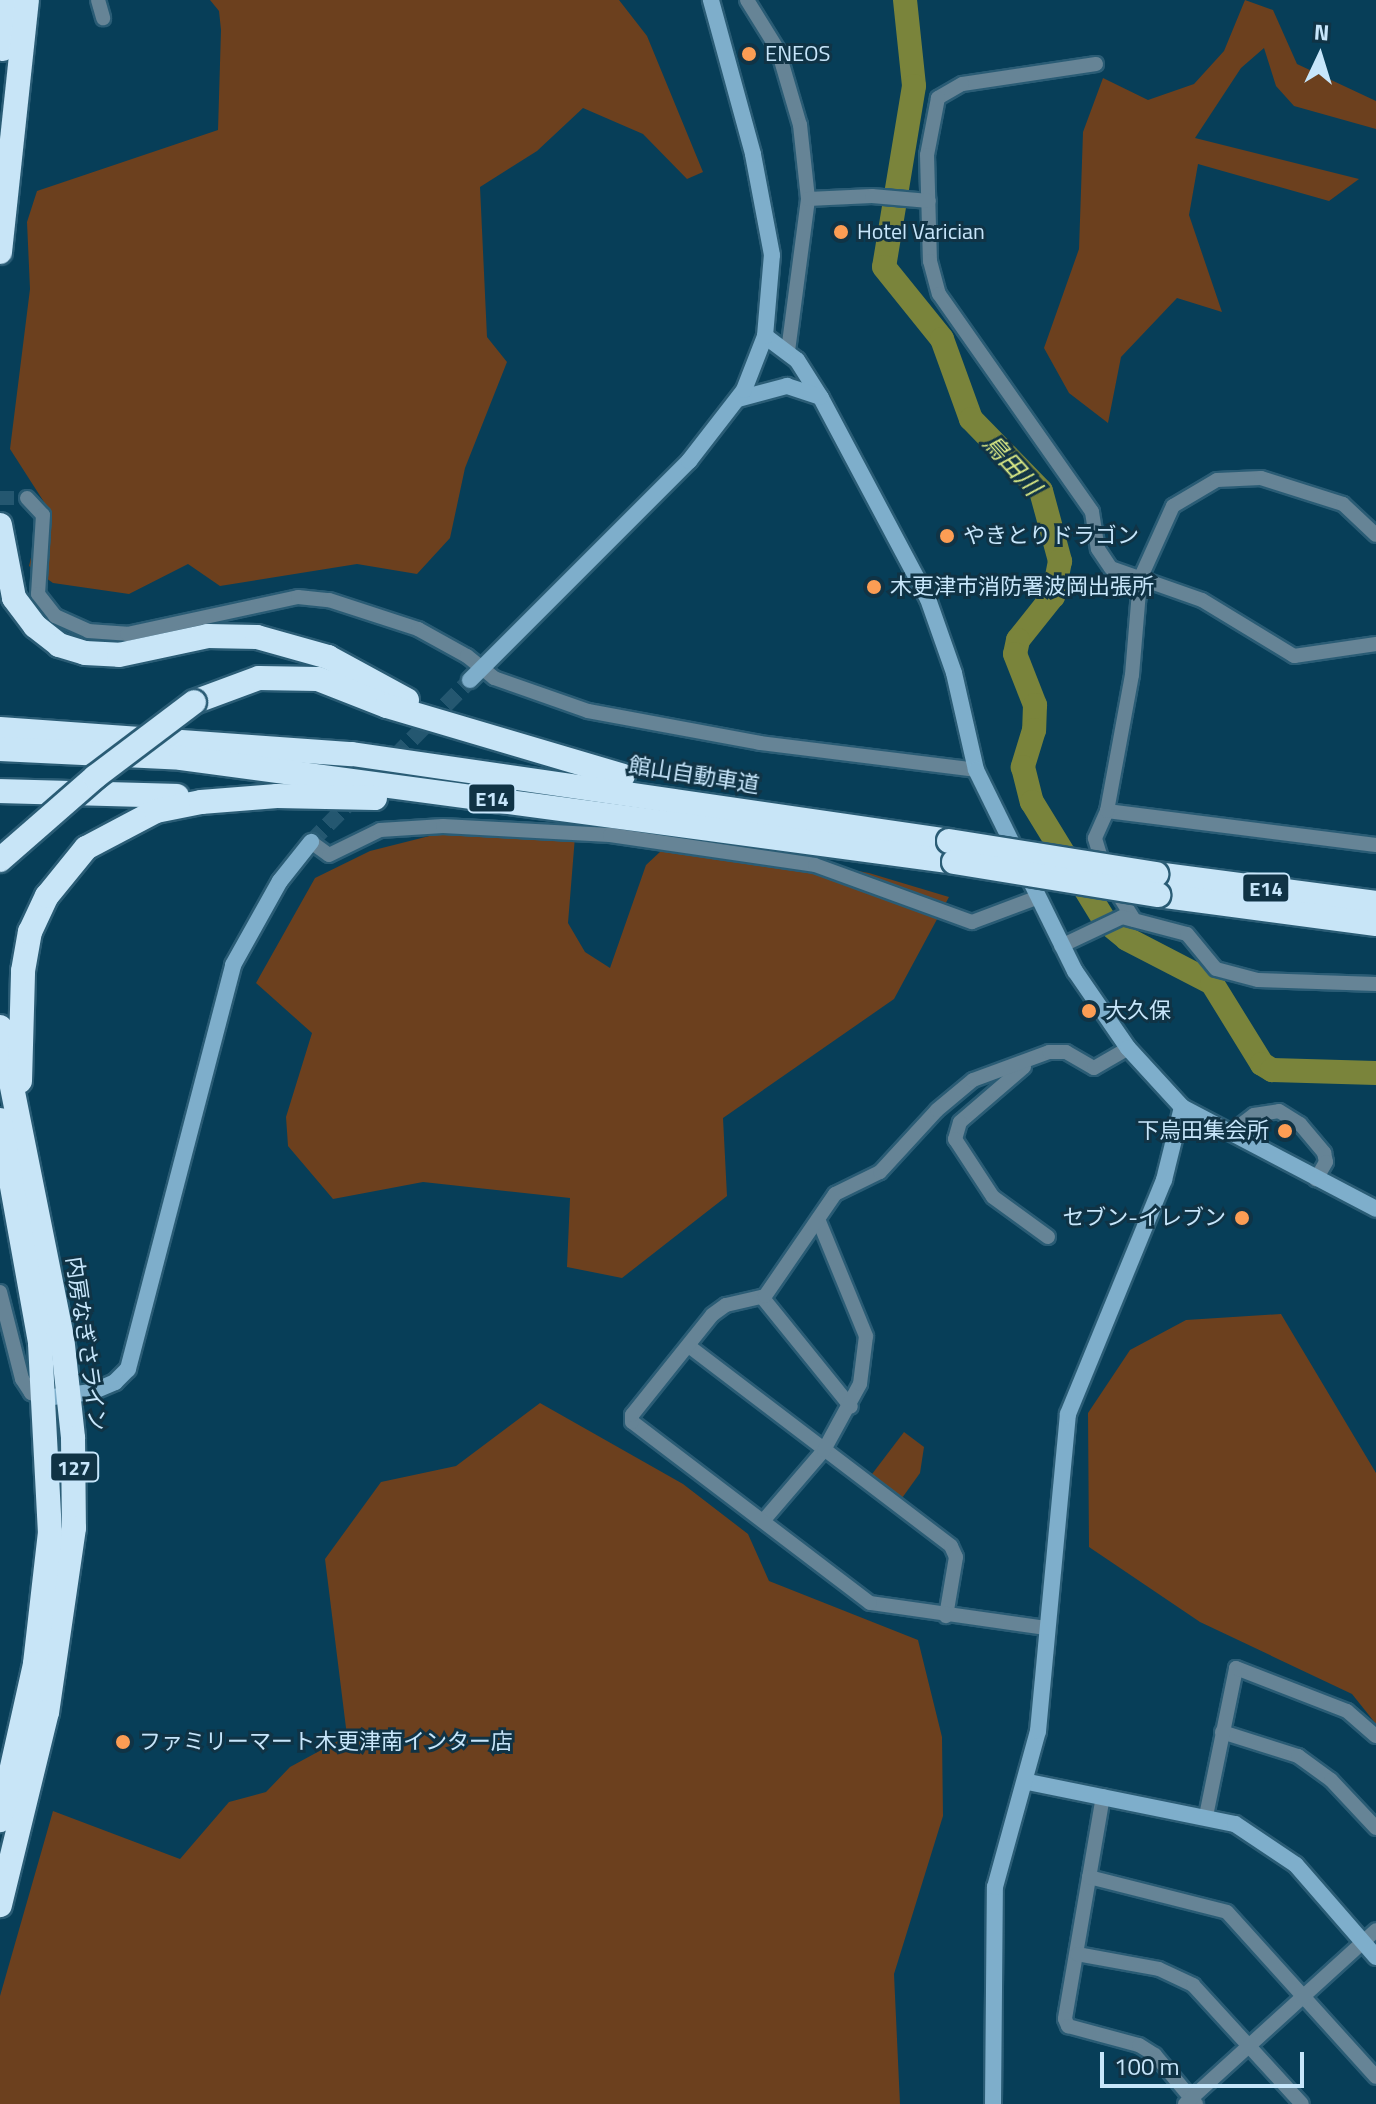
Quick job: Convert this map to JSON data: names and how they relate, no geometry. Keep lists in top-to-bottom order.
{
  "streets": {
    "highway": [
      "館山自動車道",
      "E14",
      "内房なぎさライン",
      "127"
    ]
  },
  "water": ["鳥田川"],
  "places": [
    "ENEOS",
    "Hotel Varician",
    "やきとりドラゴン",
    "木更津市消防署波岡出張所",
    "大久保",
    "下烏田集会所",
    "セブン-イレブン",
    "ファミリーマート木更津南インター店"
  ],
  "scale_bar": "100 m",
  "north": "top"
}
